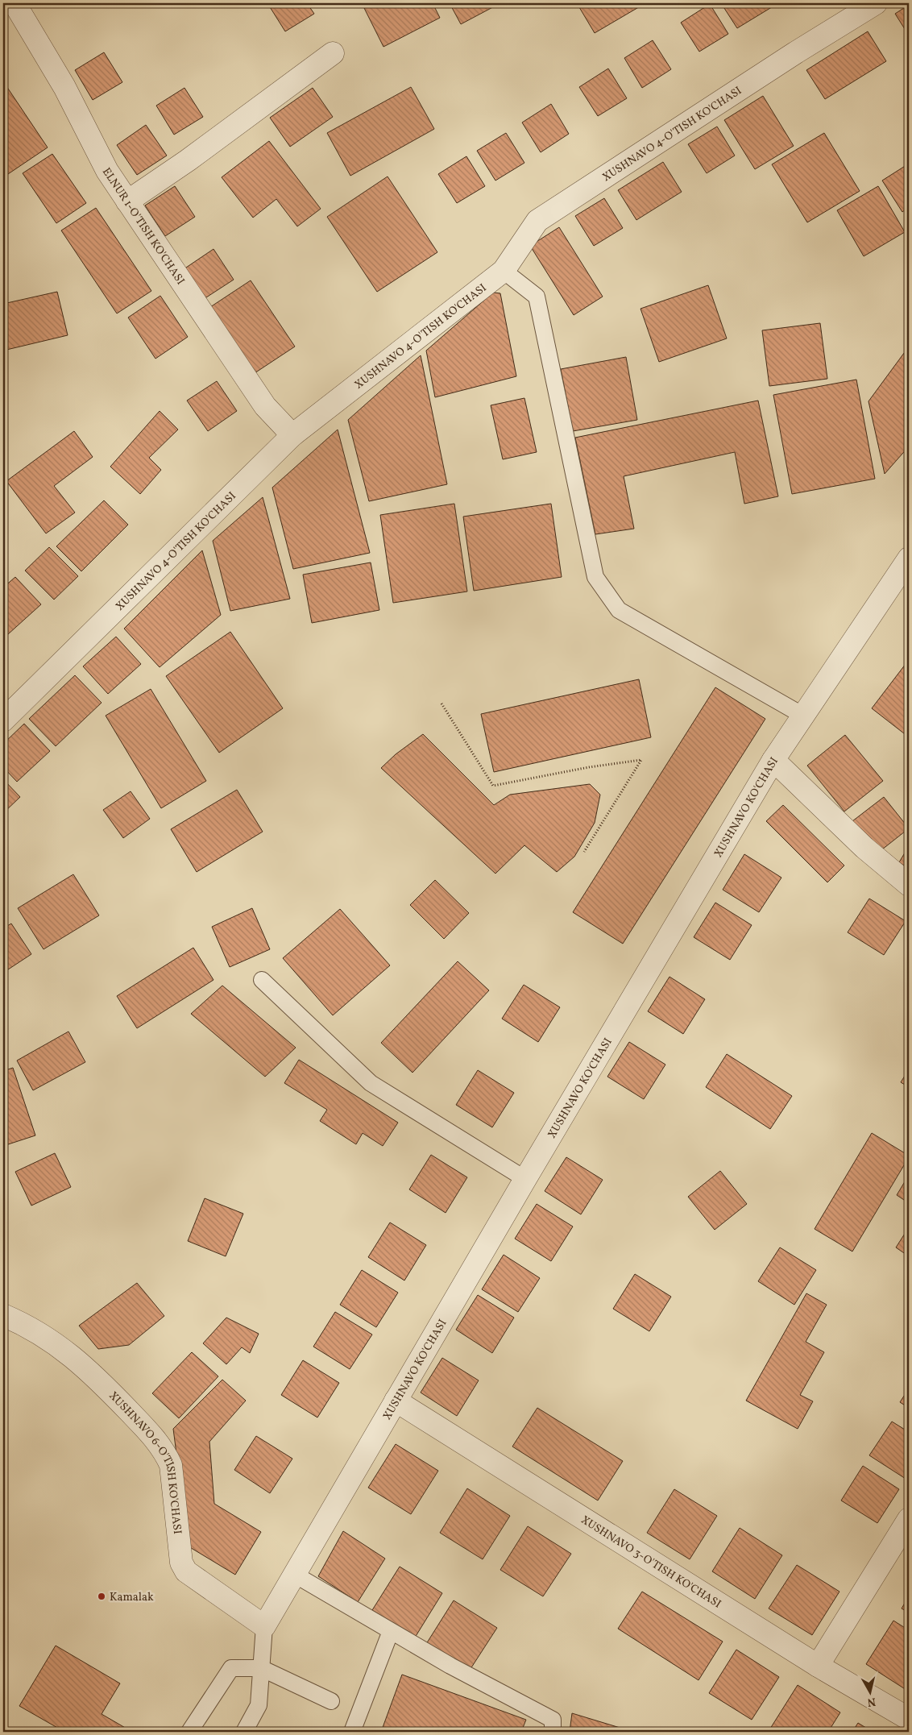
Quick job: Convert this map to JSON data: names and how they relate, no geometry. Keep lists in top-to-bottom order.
{
  "streets": {
    "street": [
      "XUSHNAVO 4-O'TISH KO'CHASI",
      "ELNUR 1-O'TISH KO'CHASI",
      "XUSHNAVO KO'CHASI",
      "XUSHNAVO 6-O'TISH KO'CHASI",
      "XUSHNAVO 3-O'TISH KO'CHASI"
    ]
  },
  "crossings": [
    ["XUSHNAVO 4-O'TISH KO'CHASI", "ELNUR 1-O'TISH KO'CHASI"],
    ["XUSHNAVO KO'CHASI", "XUSHNAVO 6-O'TISH KO'CHASI"],
    ["XUSHNAVO KO'CHASI", "XUSHNAVO 3-O'TISH KO'CHASI"]
  ],
  "places": ["Kamalak"],
  "north": "bottom"
}
